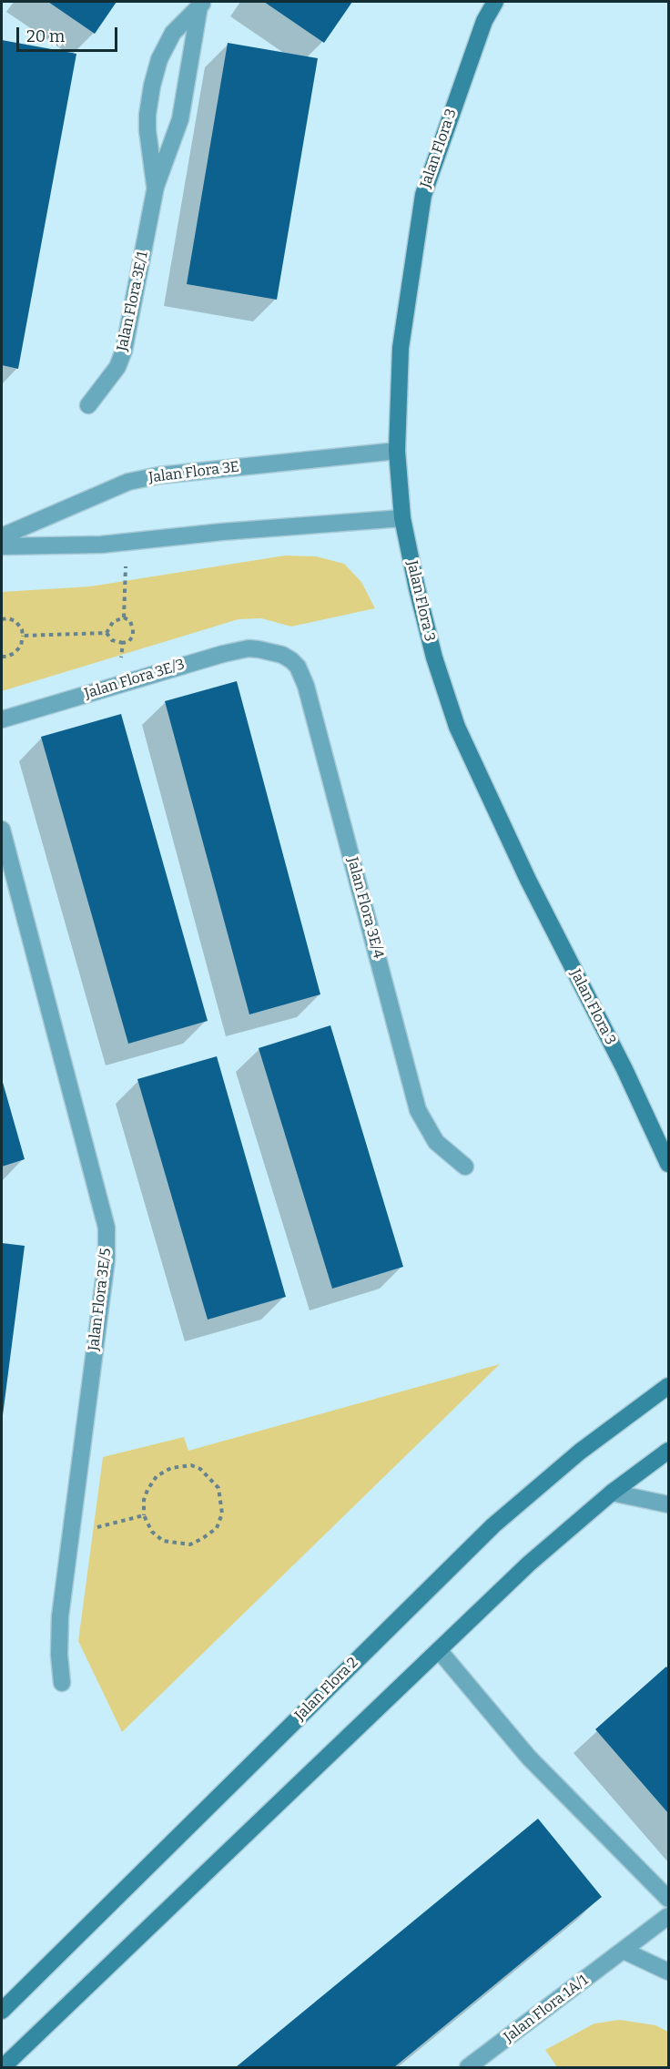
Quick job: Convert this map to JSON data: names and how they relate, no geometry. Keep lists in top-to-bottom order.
{
  "streets": {
    "street": [
      "Jalan Flora 3",
      "Jalan Flora 3E/1",
      "Jalan Flora 3E",
      "Jalan Flora 3E/3",
      "Jalan Flora 3E/4",
      "Jalan Flora 3E/5",
      "Jalan Flora 2",
      "Jalan Flora 1A/1"
    ]
  },
  "crossings": [
    ["Jalan Flora 3", "Jalan Flora 3E"],
    ["Jalan Flora 3E/3", "Jalan Flora 3E/4"]
  ],
  "scale_bar": "20 m"
}
